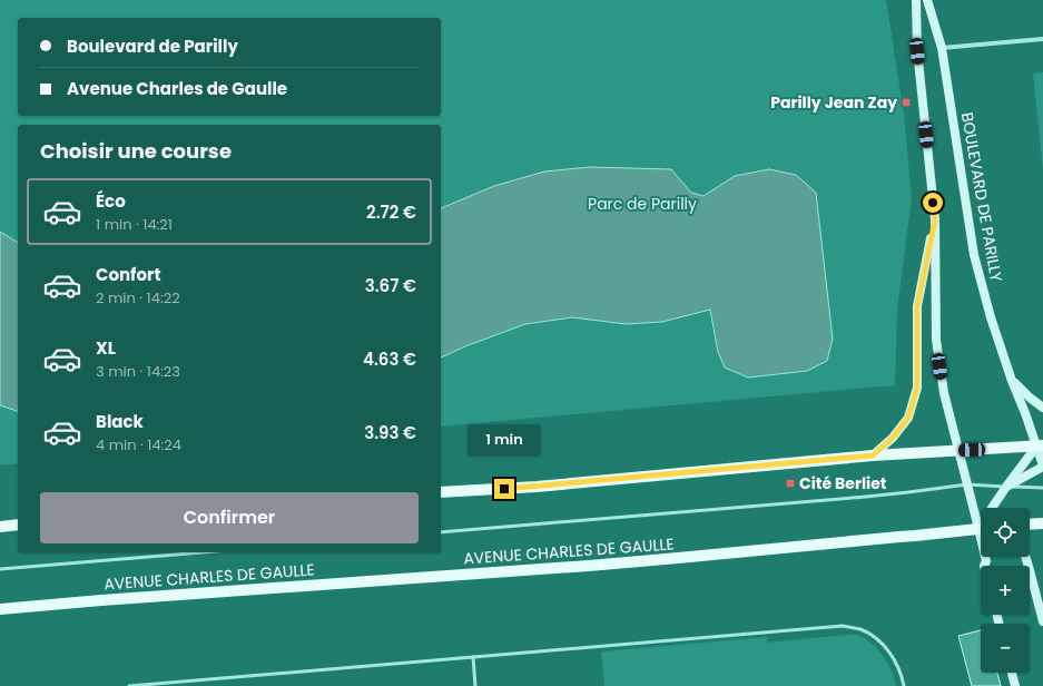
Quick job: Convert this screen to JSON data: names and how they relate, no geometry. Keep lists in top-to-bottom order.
{
  "streets": {
    "main road": ["BOULEVARD DE PARILLY", "AVENUE CHARLES DE GAULLE"]
  },
  "parks": ["Parc de Parilly"],
  "places": {
    "transit": ["Parilly Jean Zay", "Cité Berliet"]
  },
  "page": {
    "banner": ["Boulevard de Parilly", "Avenue Charles de Gaulle"],
    "heading": "Choisir une course",
    "list": [
      {
        "name": "Éco",
        "note": "1 min · 14:21",
        "value": "2.72 €"
      },
      {
        "name": "Confort",
        "note": "2 min · 14:22",
        "value": "3.67 €"
      },
      {
        "name": "XL",
        "note": "3 min · 14:23",
        "value": "4.63 €"
      },
      {
        "name": "Black",
        "note": "4 min · 14:24",
        "value": "3.93 €"
      }
    ],
    "bubble": "1 min",
    "buttons": "Confirmer",
    "map_buttons": ["+", "−"]
  }
}
